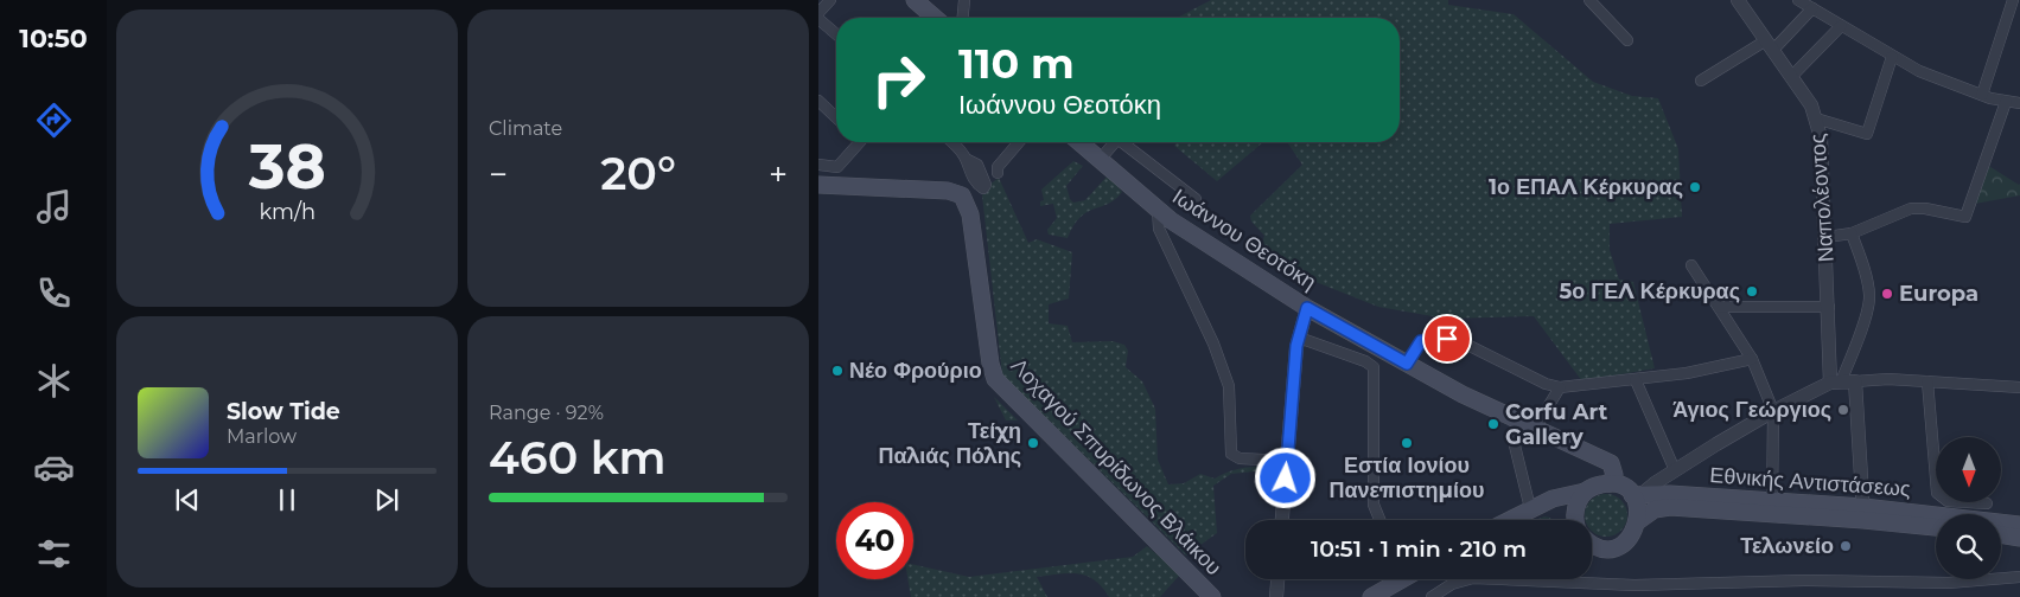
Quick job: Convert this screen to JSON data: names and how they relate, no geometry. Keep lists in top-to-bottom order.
{
  "streets": {
    "main road": ["Ιωάννου Θεοτόκη", "Λοχαγού Σπυρίδωνος Βλάικου", "Εθνικής Αντιστάσεως"],
    "street": ["Ναπολέοντος"]
  },
  "crossings": [
    ["Ναπολέοντος", "Εθνικής Αντιστάσεως"],
    ["Ιωάννου Θεοτόκη", "Εθνικής Αντιστάσεως"]
  ],
  "places": [
    "1ο ΕΠΑΛ Κέρκυρας",
    "5ο ΓΕΛ Κέρκυρας",
    "Europa",
    "Νέο Φρούριο",
    "Άγιος Γεώργιος",
    "Corfu Art Gallery",
    "Τείχη Παλιάς Πόλης",
    "Εστία Ιονίου Πανεπιστημίου",
    "Τελωνείο"
  ],
  "north": "bottom",
  "page": {
    "tabs": "10:50",
    "tile": [
      "Climate",
      ["Range · 92%", "460 km"]
    ],
    "turn": ["110 m", "Ιωάννου Θεοτόκη"],
    "heat": ["−", "20°", "+"],
    "song": ["Slow Tide", "Marlow"],
    "limit": "40",
    "trip": "10:51 · 1 min · 210 m",
    "gauge": ["38", "km/h"]
  }
}
